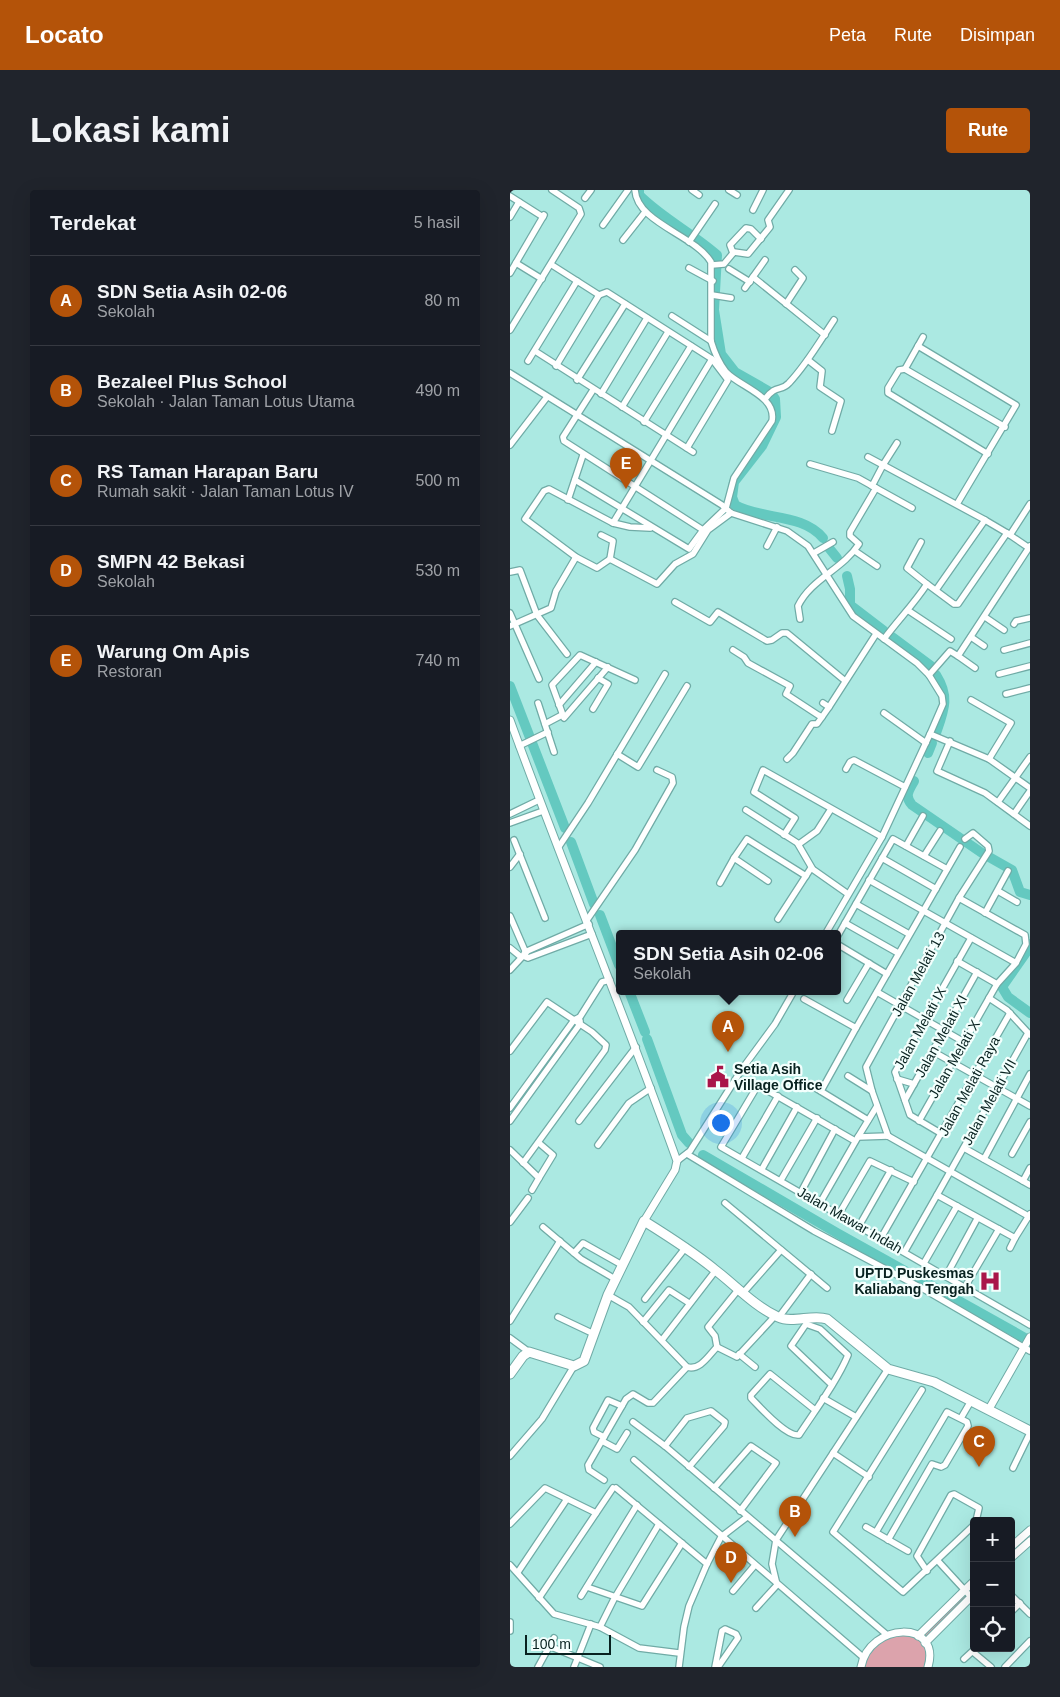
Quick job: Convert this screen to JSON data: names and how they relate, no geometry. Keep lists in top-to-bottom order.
{
  "streets": {
    "street": [
      "Jalan Melati 13",
      "Jalan Melati IX",
      "Jalan Melati XI",
      "Jalan Melati X",
      "Jalan Melati Raya",
      "Jalan Melati VII",
      "Jalan Mawar Indah"
    ]
  },
  "crossings": [
    ["Jalan Melati IX", "Jalan Melati XI"],
    ["Jalan Melati IX", "Jalan Melati X"],
    ["Jalan Melati IX", "Jalan Melati Raya"],
    ["Jalan Melati Raya", "Jalan Mawar Indah"],
    ["Jalan Melati VII", "Jalan Mawar Indah"]
  ],
  "places": {
    "public building": ["Setia Asih Village Office"],
    "hospital": ["UPTD Puskesmas Kaliabang Tengah"]
  },
  "scale_bar": "100 m",
  "page": {
    "header": "Locato",
    "nav": ["Peta", "Rute", "Disimpan"],
    "buttons": "Rute",
    "title": "Lokasi kami",
    "heading": ["Terdekat", "5 hasil"],
    "list": [
      {
        "mark": "A",
        "name": "SDN Setia Asih 02-06",
        "note": "Sekolah",
        "value": "80 m"
      },
      {
        "mark": "B",
        "name": "Bezaleel Plus School",
        "note": "Sekolah · Jalan Taman Lotus Utama",
        "value": "490 m"
      },
      {
        "mark": "C",
        "name": "RS Taman Harapan Baru",
        "note": "Rumah sakit · Jalan Taman Lotus IV",
        "value": "500 m"
      },
      {
        "mark": "D",
        "name": "SMPN 42 Bekasi",
        "note": "Sekolah",
        "value": "530 m"
      },
      {
        "mark": "E",
        "name": "Warung Om Apis",
        "note": "Restoran",
        "value": "740 m"
      }
    ],
    "pins": [
      "E",
      "A",
      "C",
      "B",
      "D"
    ],
    "popup": ["SDN Setia Asih 02-06", "Sekolah"],
    "map_buttons": ["+", "−"],
    "scale": "100 m"
  }
}
